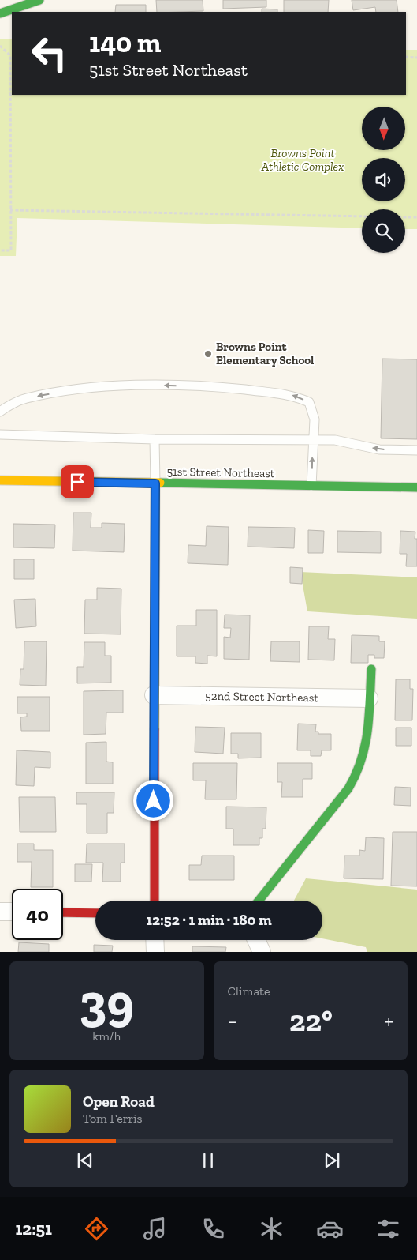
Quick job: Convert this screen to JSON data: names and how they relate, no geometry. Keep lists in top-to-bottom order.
{
  "streets": {
    "street": ["51st Street Northeast", "52nd Street Northeast"]
  },
  "parks": ["Browns Point Athletic Complex"],
  "places": ["Browns Point Elementary School"],
  "north": "bottom",
  "page": {
    "turn": ["140 m", "51st Street Northeast"],
    "limit": "40",
    "trip": "12:52 · 1 min · 180 m",
    "tile": [
      ["39", "km/h"],
      "Climate"
    ],
    "heat": ["−", "22°", "+"],
    "song": ["Open Road", "Tom Ferris"],
    "tabs": "12:51"
  }
}
